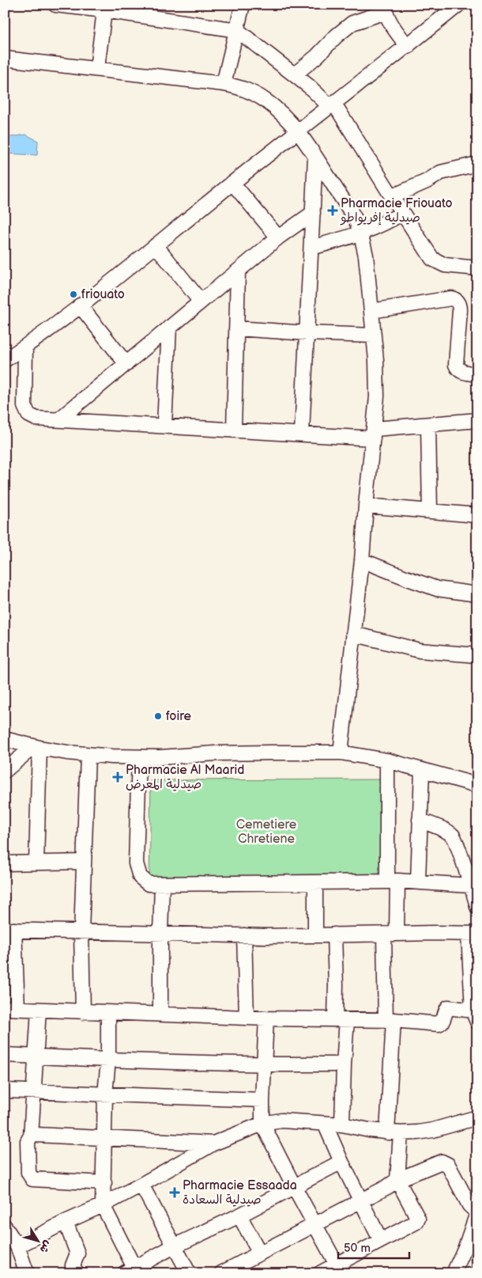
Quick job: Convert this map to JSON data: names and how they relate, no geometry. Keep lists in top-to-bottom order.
{
  "parks": ["Cemetiere Chretiene"],
  "places": {
    "health": ["Pharmacie Friouato صيدلية إفريواطو", "Pharmacie Al Maarid صيدلية المعرض", "Pharmacie Essaada صيدلية السعادة"],
    "other": ["friouato", "foire"]
  },
  "scale_bar": "50 m",
  "north": "bottom right"
}
